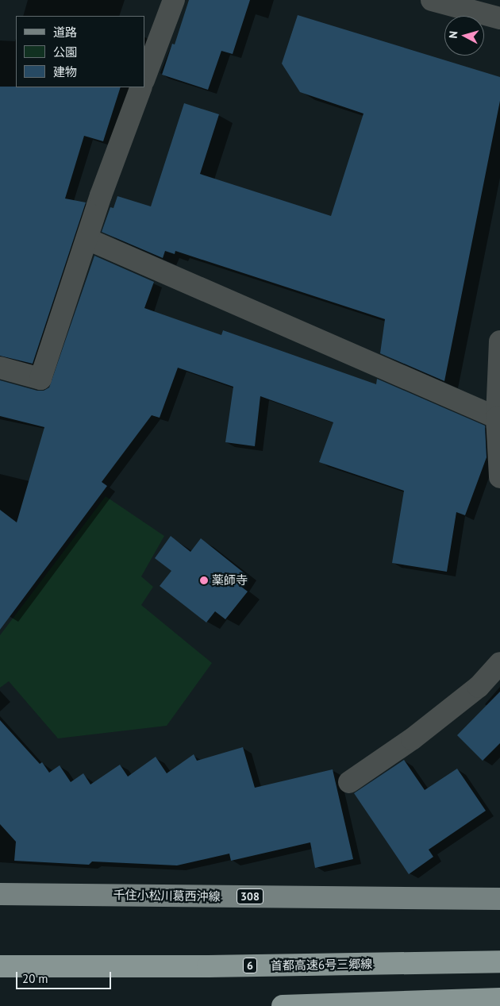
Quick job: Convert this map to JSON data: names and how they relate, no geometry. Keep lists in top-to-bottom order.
{
  "streets": {
    "highway": ["首都高速6号三郷線", "6"],
    "main road": ["千住小松川葛西沖線", "308"]
  },
  "places": ["薬師寺"],
  "legend": ["道路", "公園", "建物"],
  "scale_bar": "20 m",
  "north": "left"
}
